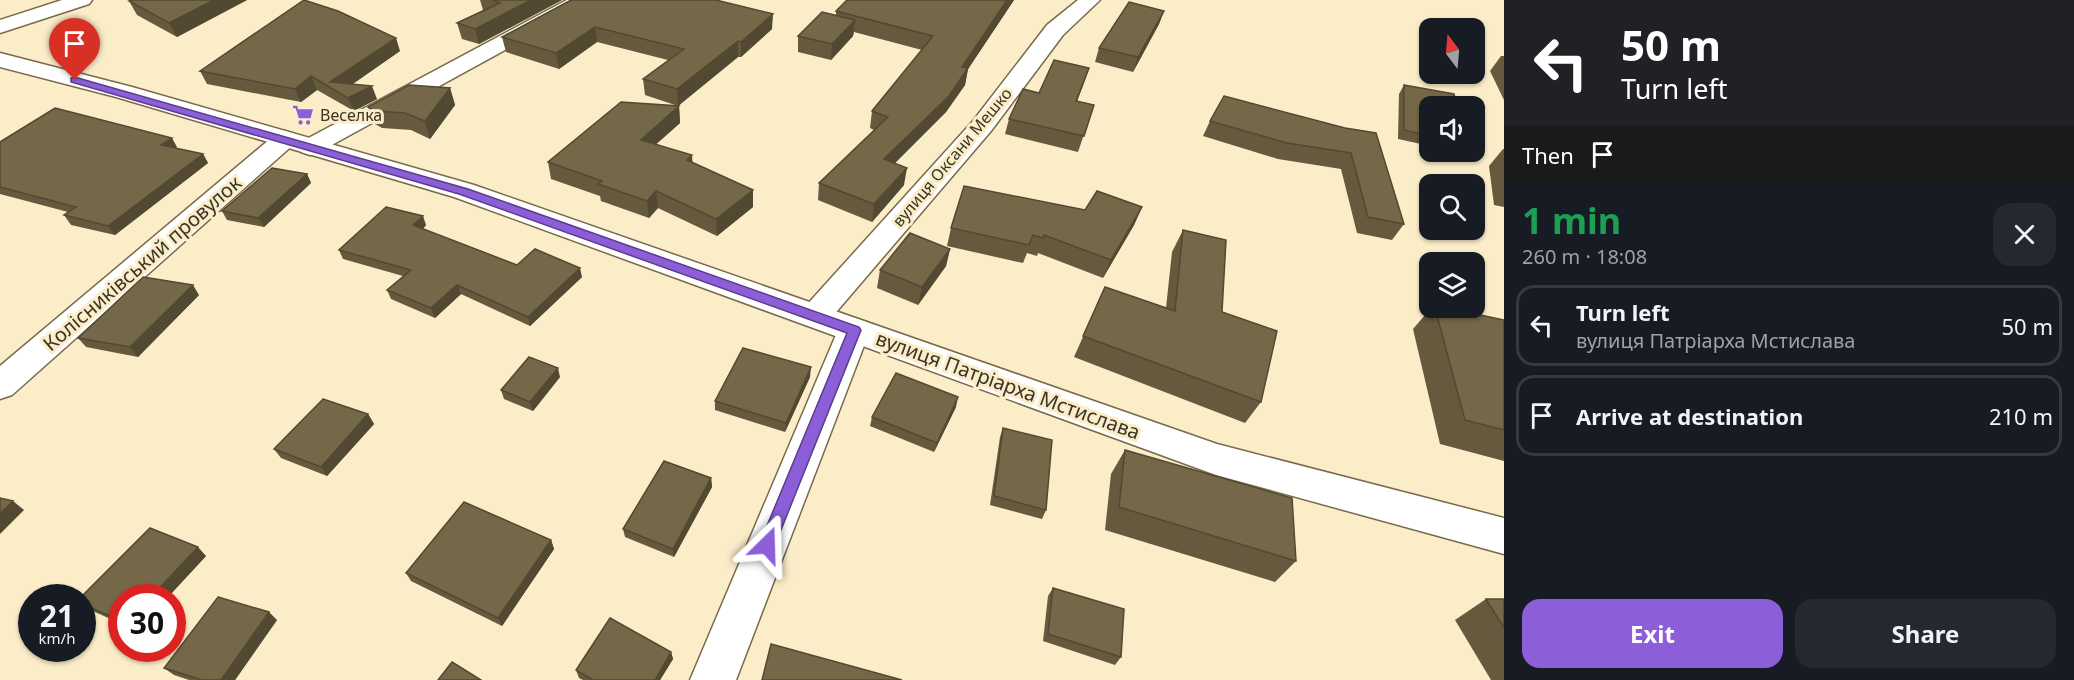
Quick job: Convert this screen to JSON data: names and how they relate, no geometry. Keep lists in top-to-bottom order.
{
  "streets": {
    "street": ["вулиця Оксани Мешко", "Колісниківський провулок", "вулиця Патріарха Мстислава"]
  },
  "crossings": [
    ["вулиця Оксани Мешко", "вулиця Патріарха Мстислава"],
    ["Колісниківський провулок", "вулиця Патріарха Мстислава"]
  ],
  "places": {
    "supermarket": ["Веселка"]
  },
  "north": "top",
  "page": {
    "turn": ["50 m", "Turn left"],
    "then": "Then",
    "heading": ["1 min", "260 m · 18:08"],
    "list": [
      {
        "name": "Turn left",
        "note": "вулиця Патріарха Мстислава",
        "value": "50 m"
      },
      {
        "name": "Arrive at destination",
        "value": "210 m"
      }
    ],
    "speed": "21 km/h",
    "limit": "30",
    "buttons": ["Exit", "Share"]
  }
}
